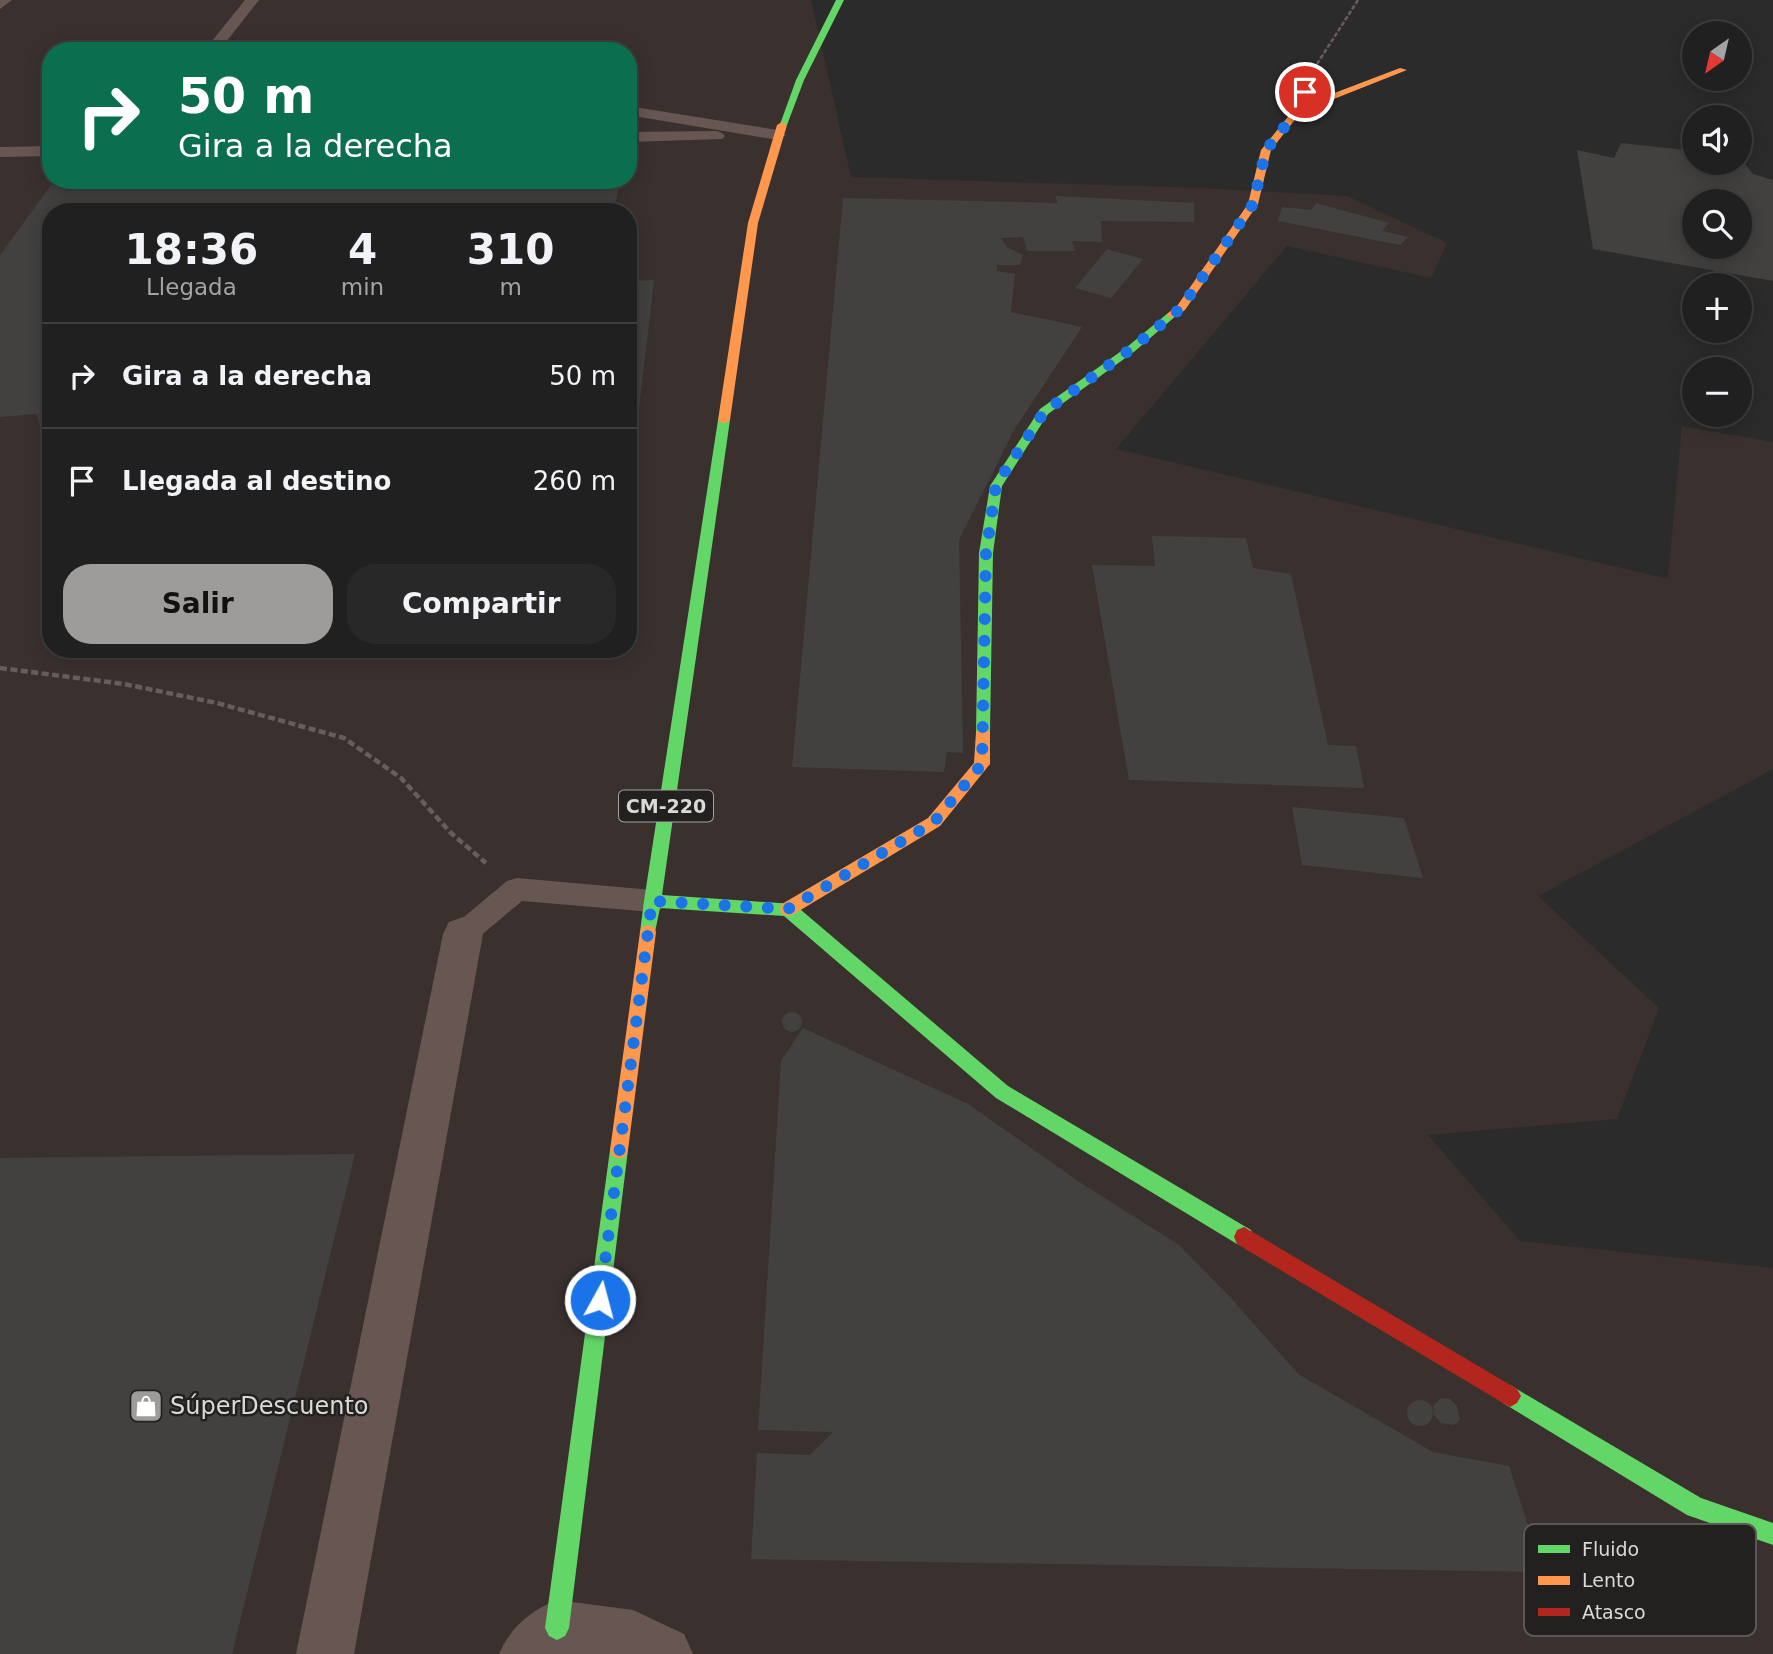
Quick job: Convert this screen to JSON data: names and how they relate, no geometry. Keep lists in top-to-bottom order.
{
  "streets": {
    "street": ["CM-220"]
  },
  "places": {
    "shop": ["SúperDescuento"]
  },
  "legend": ["Fluido", "Lento", "Atasco"],
  "north": "bottom left",
  "page": {
    "map_buttons": ["+", "−"],
    "turn": ["50 m", "Gira a la derecha"],
    "eta": [
      "18:36",
      "Llegada",
      "4",
      "min",
      "310",
      "m"
    ],
    "list": [
      {
        "name": "Gira a la derecha",
        "value": "50 m"
      },
      {
        "name": "Llegada al destino",
        "value": "260 m"
      }
    ],
    "buttons": ["Salir", "Compartir"]
  }
}
